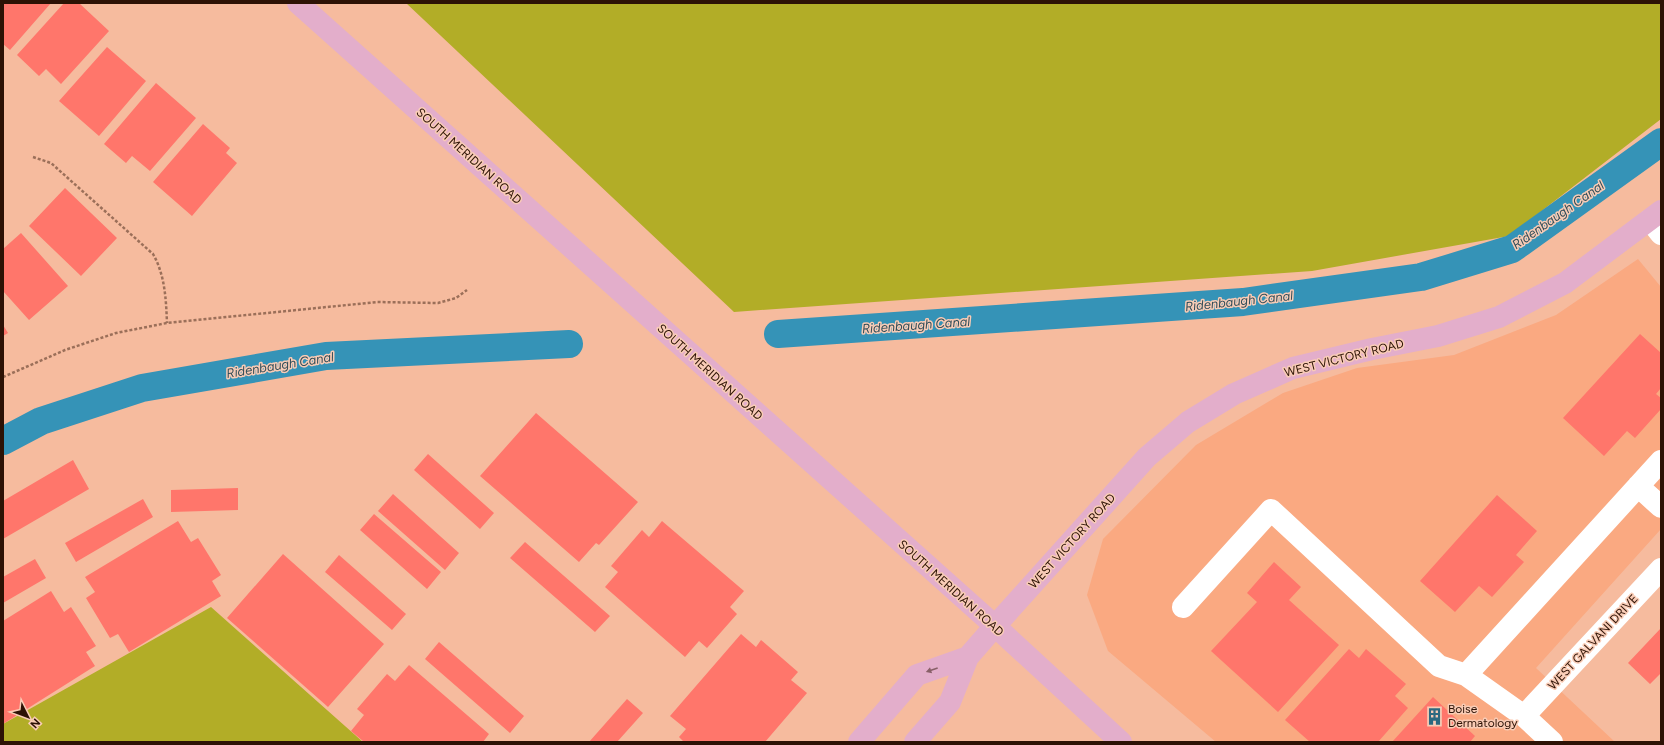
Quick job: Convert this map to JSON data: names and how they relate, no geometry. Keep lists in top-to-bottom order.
{
  "streets": {
    "main road": ["SOUTH MERIDIAN ROAD", "WEST VICTORY ROAD"],
    "street": ["WEST GALVANI DRIVE"]
  },
  "crossings": [
    ["SOUTH MERIDIAN ROAD", "WEST VICTORY ROAD"]
  ],
  "water": ["Ridenbaugh Canal"],
  "places": {
    "building": ["Boise Dermatology"]
  },
  "north": "bottom right"
}
